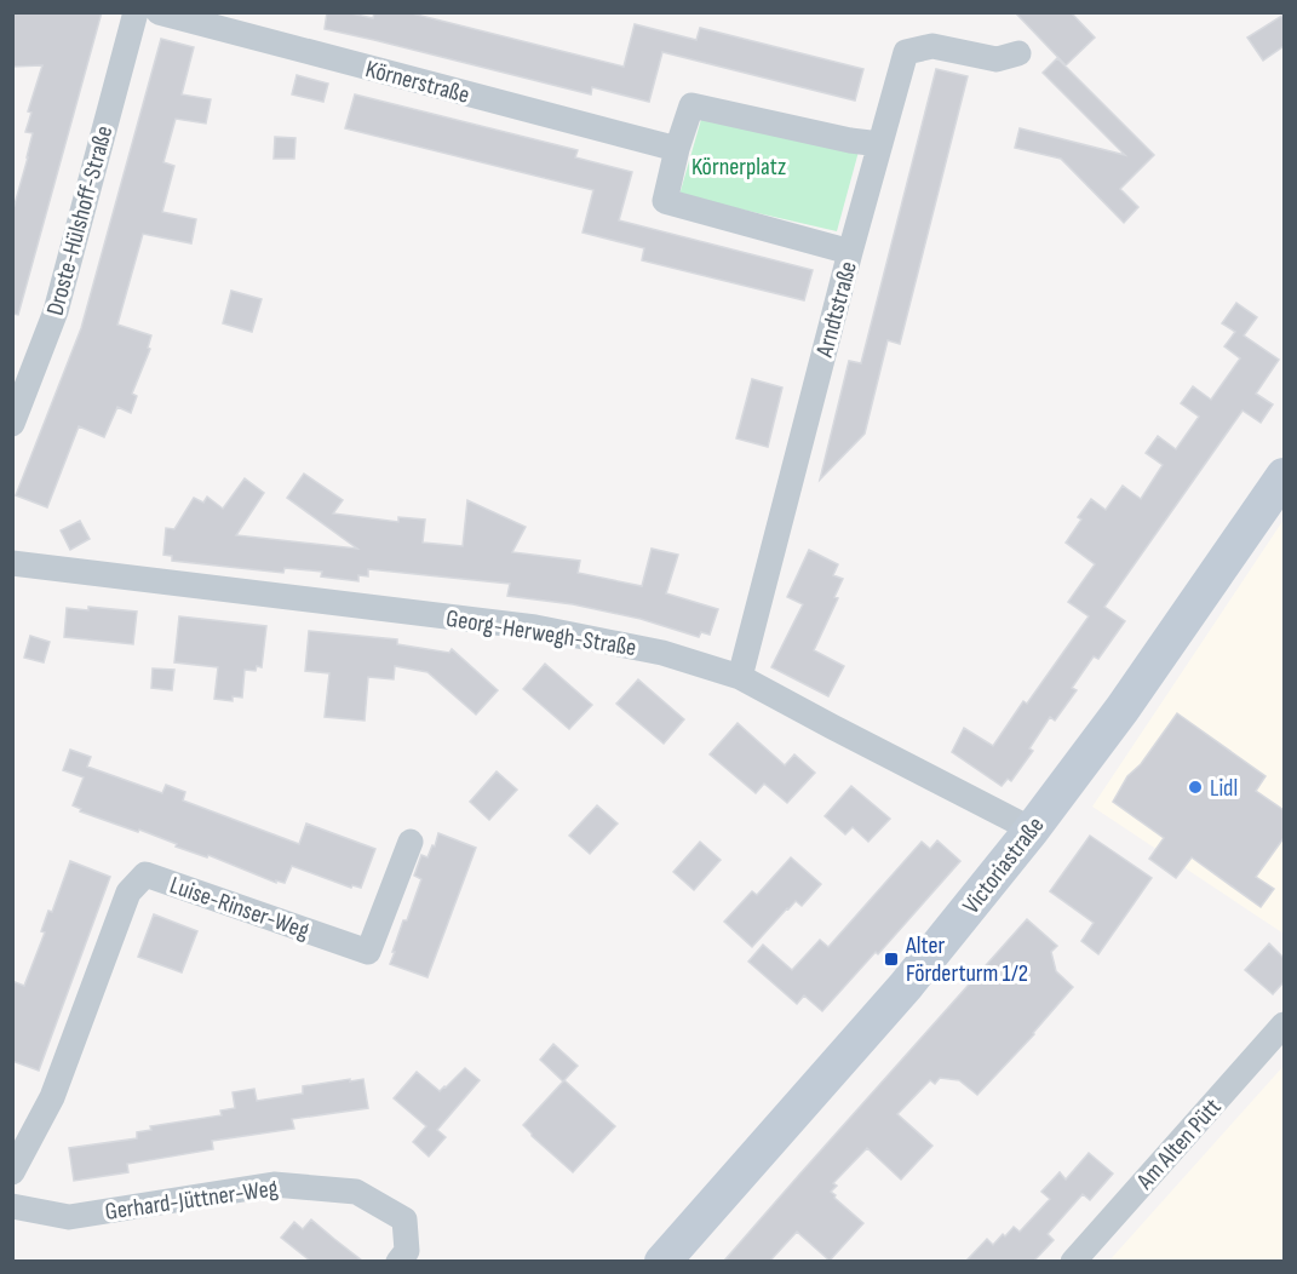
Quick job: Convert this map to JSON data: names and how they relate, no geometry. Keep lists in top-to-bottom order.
{
  "streets": {
    "main road": ["Victoriastraße"],
    "street": [
      "Körnerstraße",
      "Droste-Hülshoff-Straße",
      "Arndtstraße",
      "Georg-Herwegh-Straße",
      "Luise-Rinser-Weg",
      "Am Alten Pütt",
      "Gerhard-Jüttner-Weg"
    ]
  },
  "crossings": [
    ["Arndtstraße", "Georg-Herwegh-Straße"],
    ["Georg-Herwegh-Straße", "Victoriastraße"]
  ],
  "parks": ["Körnerplatz"],
  "places": {
    "other": ["Lidl"],
    "transit": ["Alter Förderturm 1/2"]
  }
}
